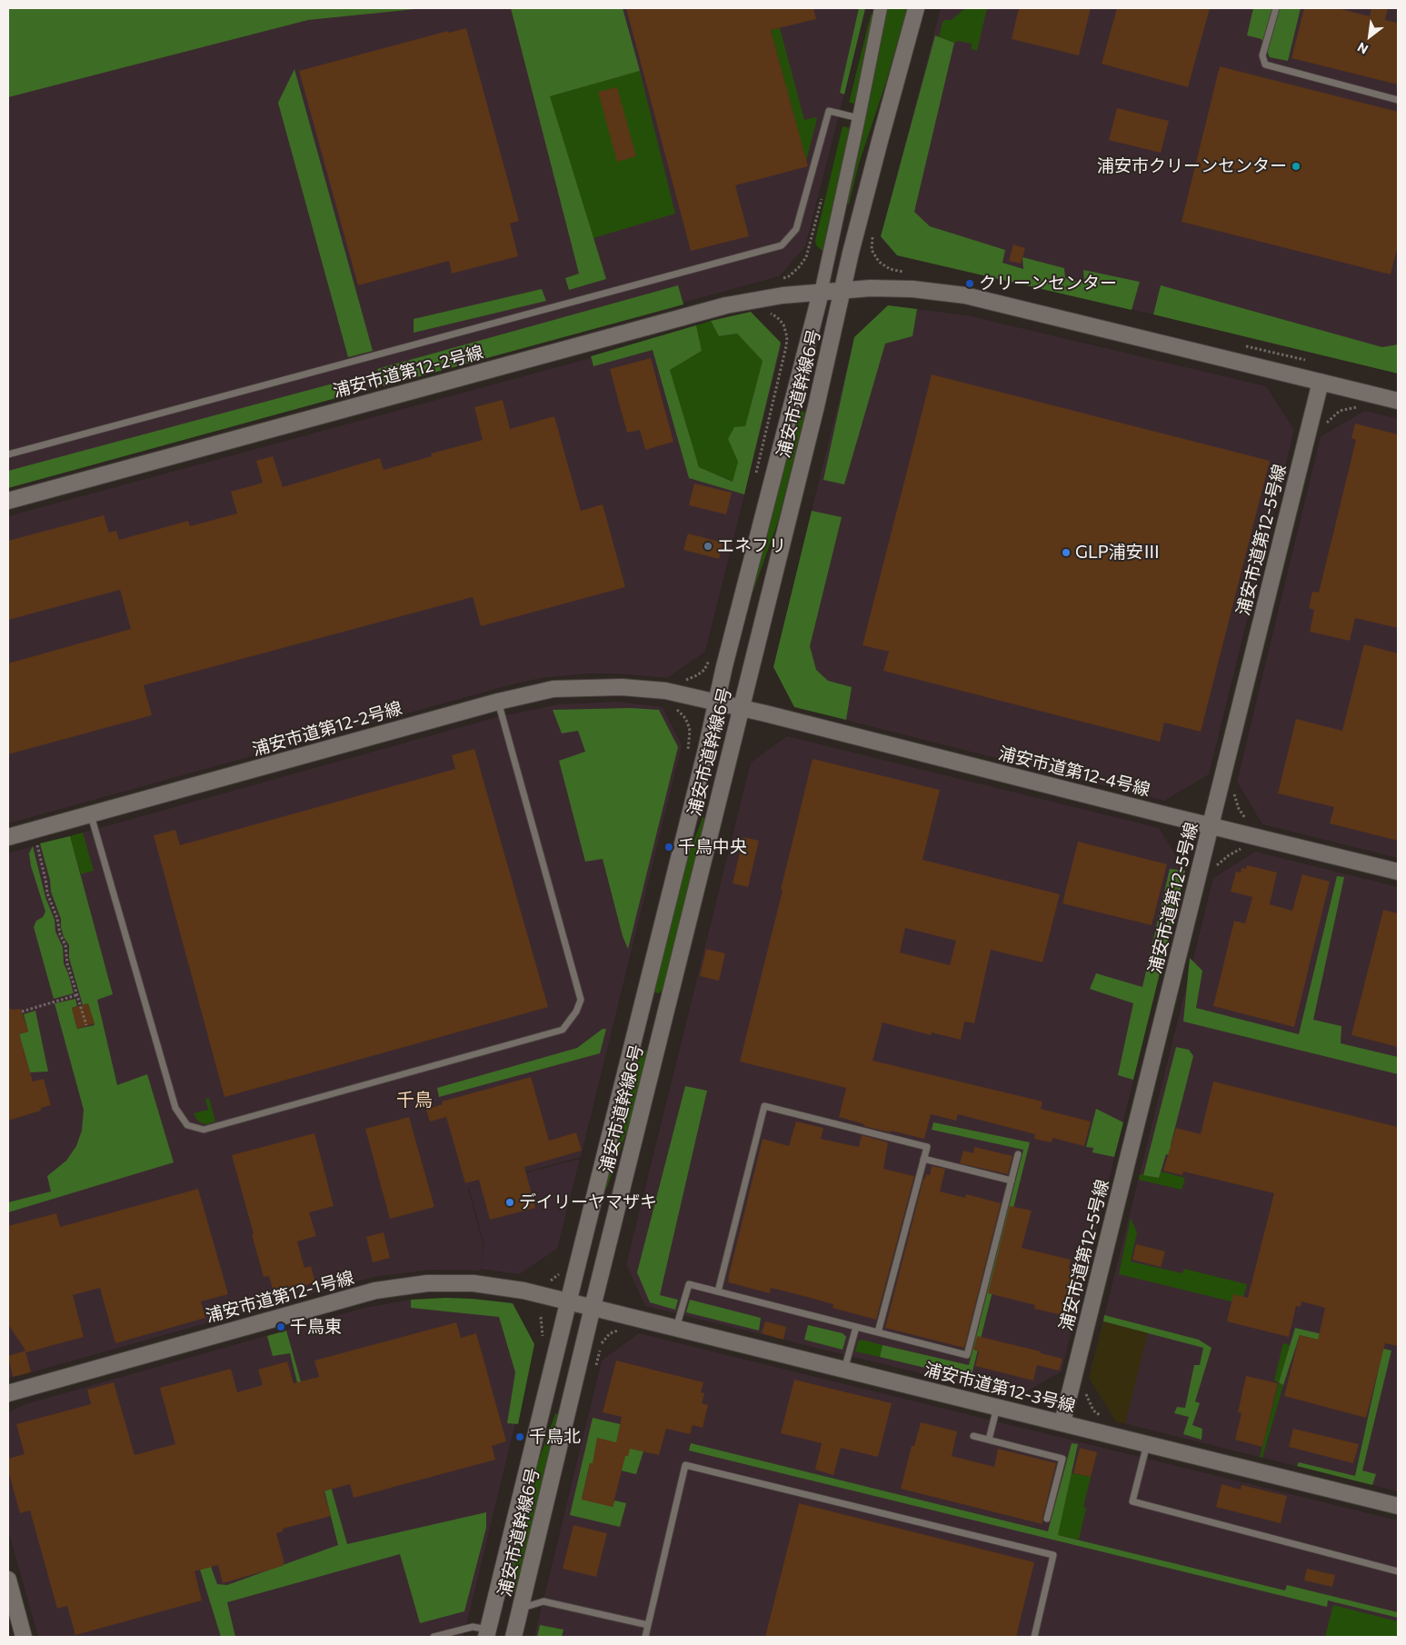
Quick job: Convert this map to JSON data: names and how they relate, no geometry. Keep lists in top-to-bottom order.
{
  "streets": {
    "street": [
      "浦安市道第12-2号線",
      "浦安市道幹線6号",
      "浦安市道第12-5号線",
      "浦安市道第12-4号線",
      "浦安市道第12-1号線",
      "浦安市道第12-3号線"
    ]
  },
  "crossings": [
    ["浦安市道第12-2号線", "浦安市道幹線6号"],
    ["浦安市道第12-2号線", "浦安市道第12-5号線"],
    ["浦安市道第12-2号線", "浦安市道第12-4号線"],
    ["浦安市道幹線6号", "浦安市道第12-4号線"],
    ["浦安市道幹線6号", "浦安市道第12-1号線"],
    ["浦安市道幹線6号", "浦安市道第12-3号線"],
    ["浦安市道第12-5号線", "浦安市道第12-4号線"],
    ["浦安市道第12-5号線", "浦安市道第12-3号線"],
    ["浦安市道第12-1号線", "浦安市道第12-3号線"]
  ],
  "districts": ["千鳥"],
  "places": [
    "浦安市クリーンセンター",
    "クリーンセンター",
    "エネフリ",
    "GLP浦安Ⅲ",
    "千鳥中央",
    "デイリーヤマザキ",
    "千鳥東",
    "千鳥北"
  ],
  "north": "bottom left"
}
